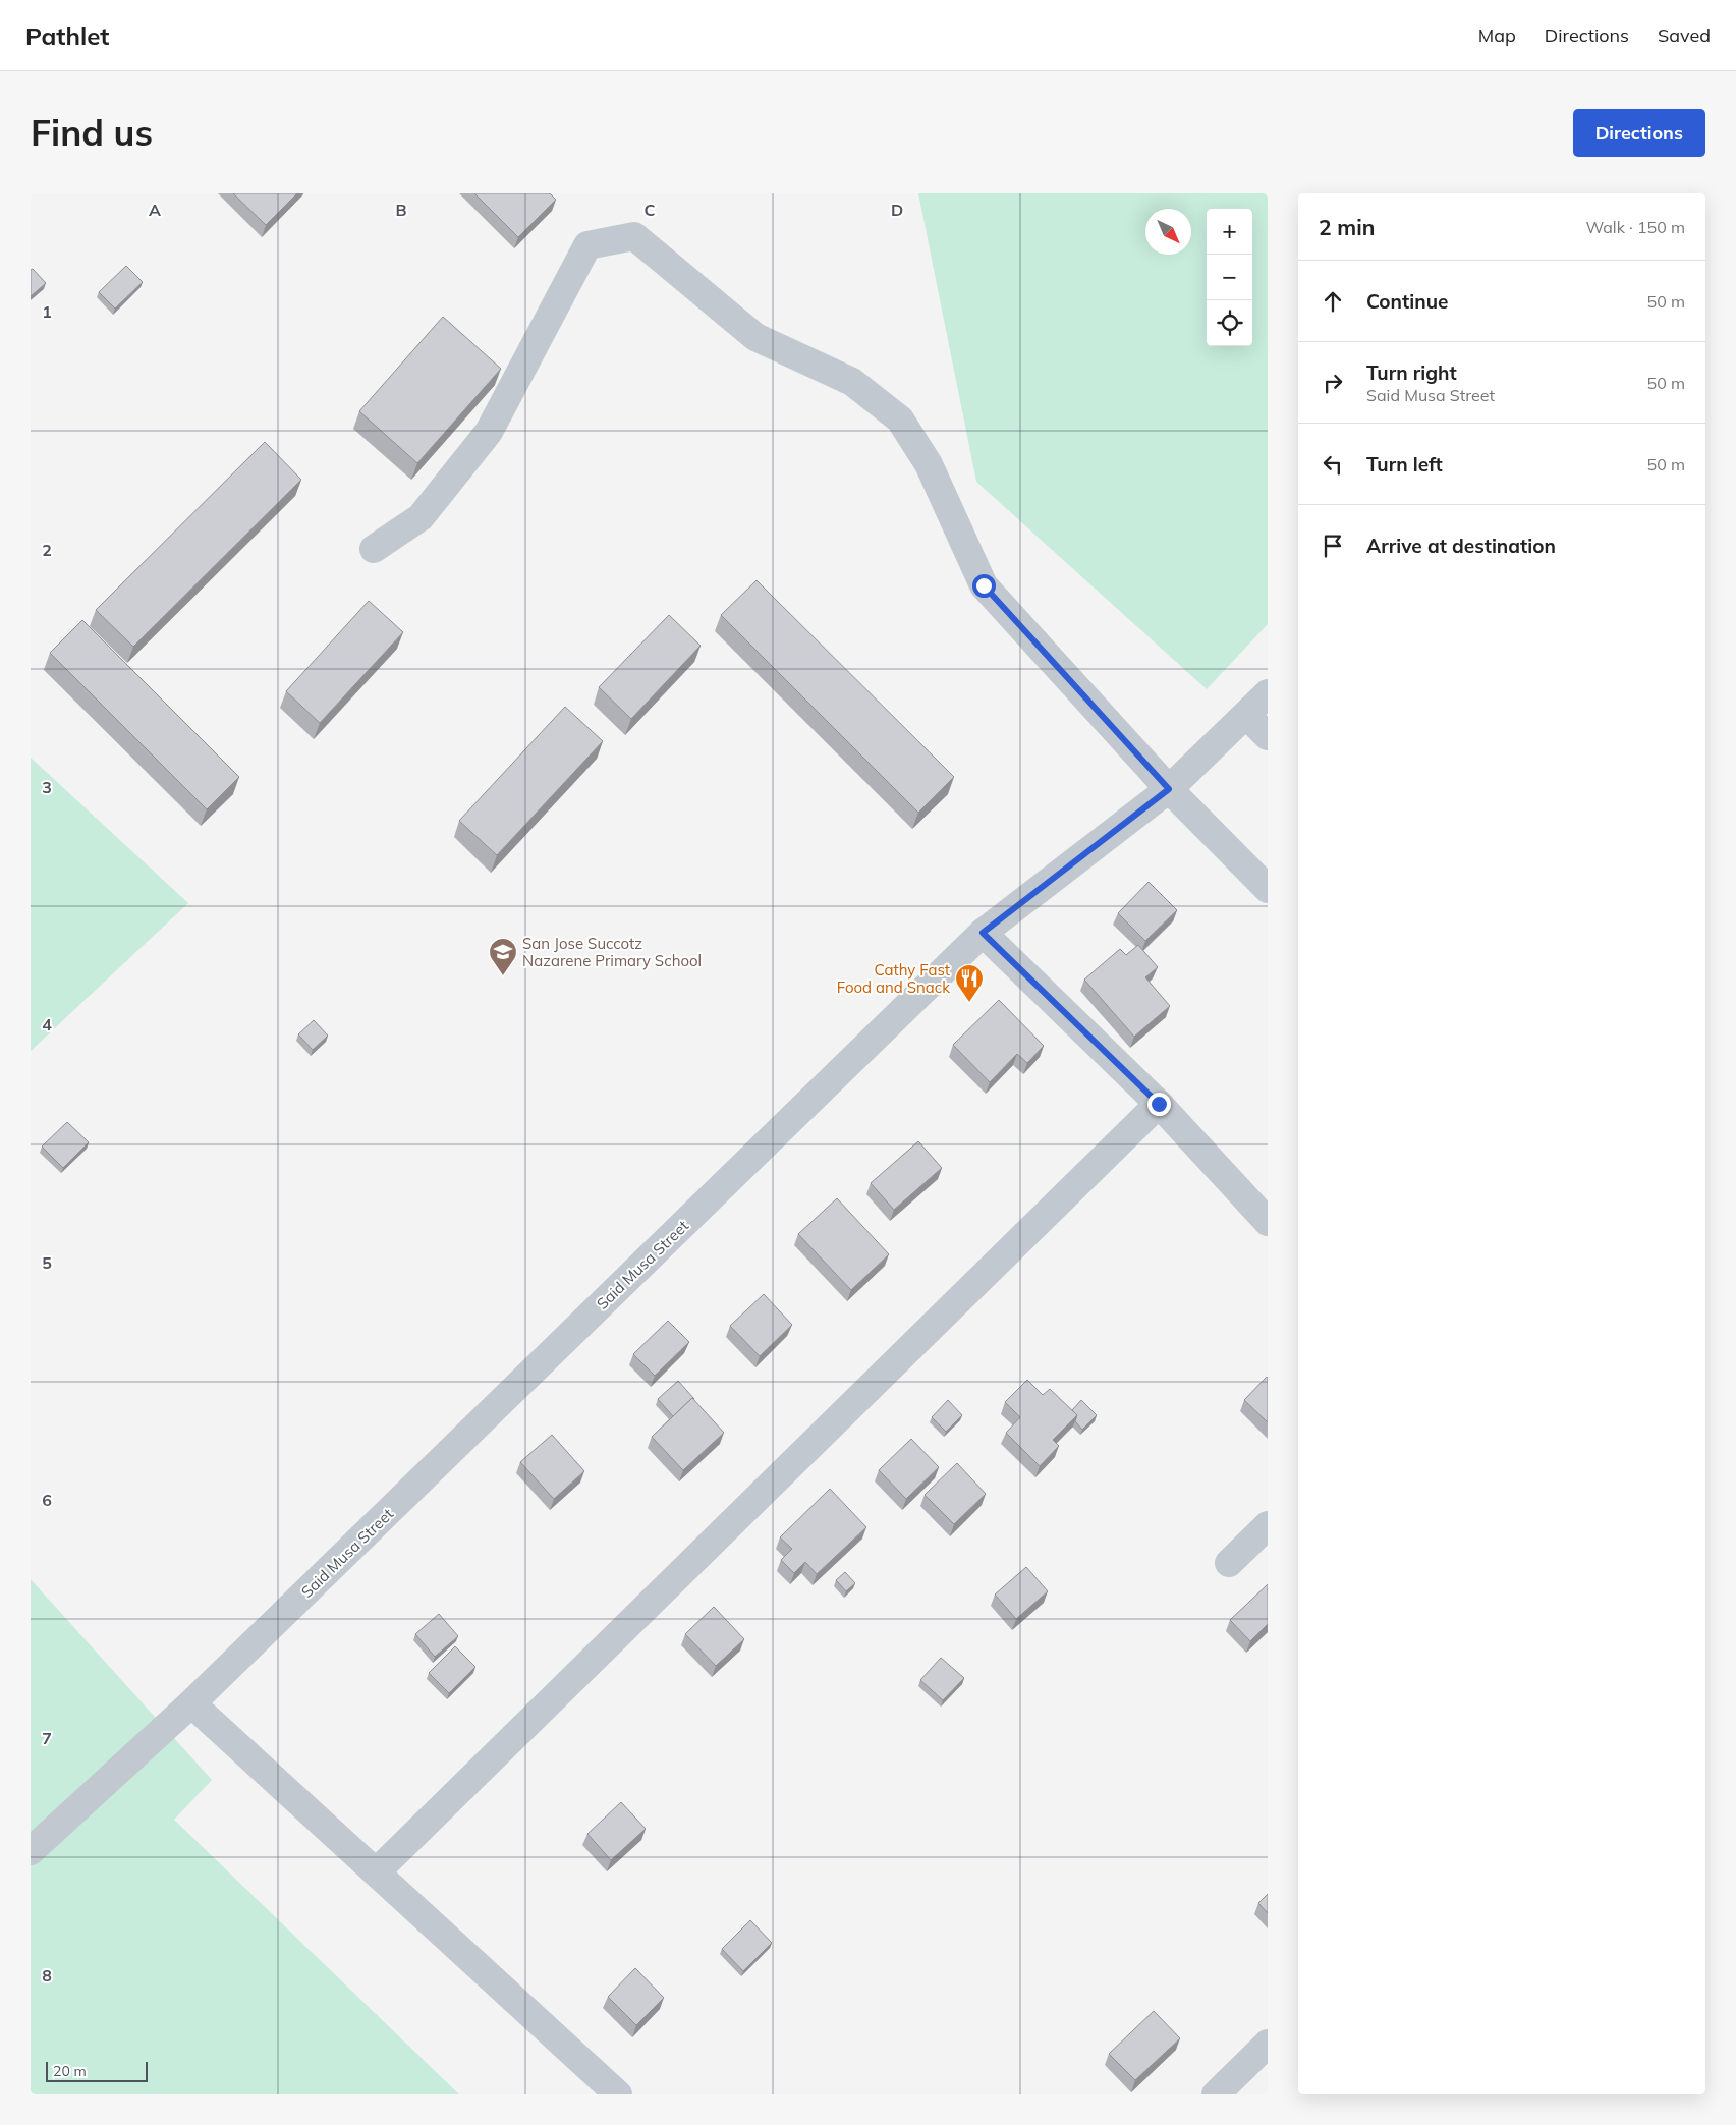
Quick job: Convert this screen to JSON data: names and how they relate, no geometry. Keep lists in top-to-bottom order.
{
  "streets": {
    "street": ["Said Musa Street"]
  },
  "places": {
    "school or university": ["San Jose Succotz Nazarene Primary School"],
    "restaurant": ["Cathy Fast Food and Snack"]
  },
  "scale_bar": "20 m",
  "north": "bottom right",
  "page": {
    "header": "Pathlet",
    "nav": ["Map", "Directions", "Saved"],
    "buttons": "Directions",
    "title": "Find us",
    "heading": ["2 min", "Walk · 150 m"],
    "map_buttons": ["+", "−"],
    "list": [
      ["Continue", "50 m"],
      ["Turn right", "Said Musa Street", "50 m"],
      ["Turn left", "50 m"],
      "Arrive at destination"
    ],
    "scale": "20 m"
  },
  "grid": {
    "columns": [
      "A",
      "B",
      "C",
      "D"
    ],
    "rows": [
      "1",
      "2",
      "3",
      "4",
      "5",
      "6",
      "7",
      "8"
    ]
  }
}
